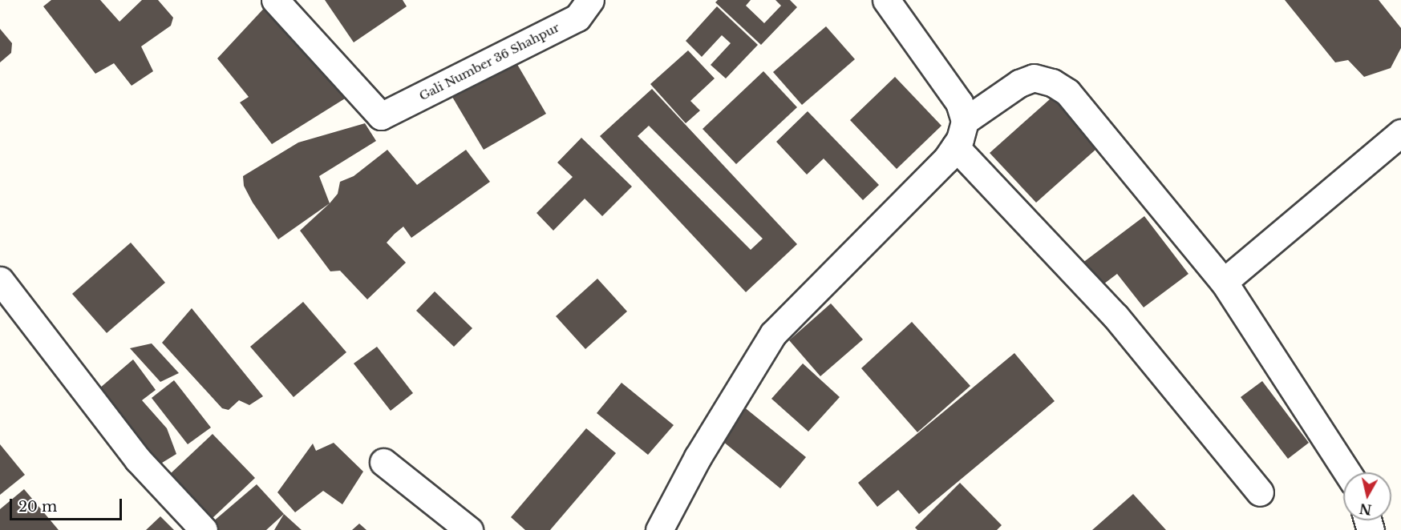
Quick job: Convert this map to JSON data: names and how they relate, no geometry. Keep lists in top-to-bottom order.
{
  "streets": {
    "street": ["Gali Number 36 Shahpur"]
  },
  "scale_bar": "20 m",
  "north": "bottom"
}
